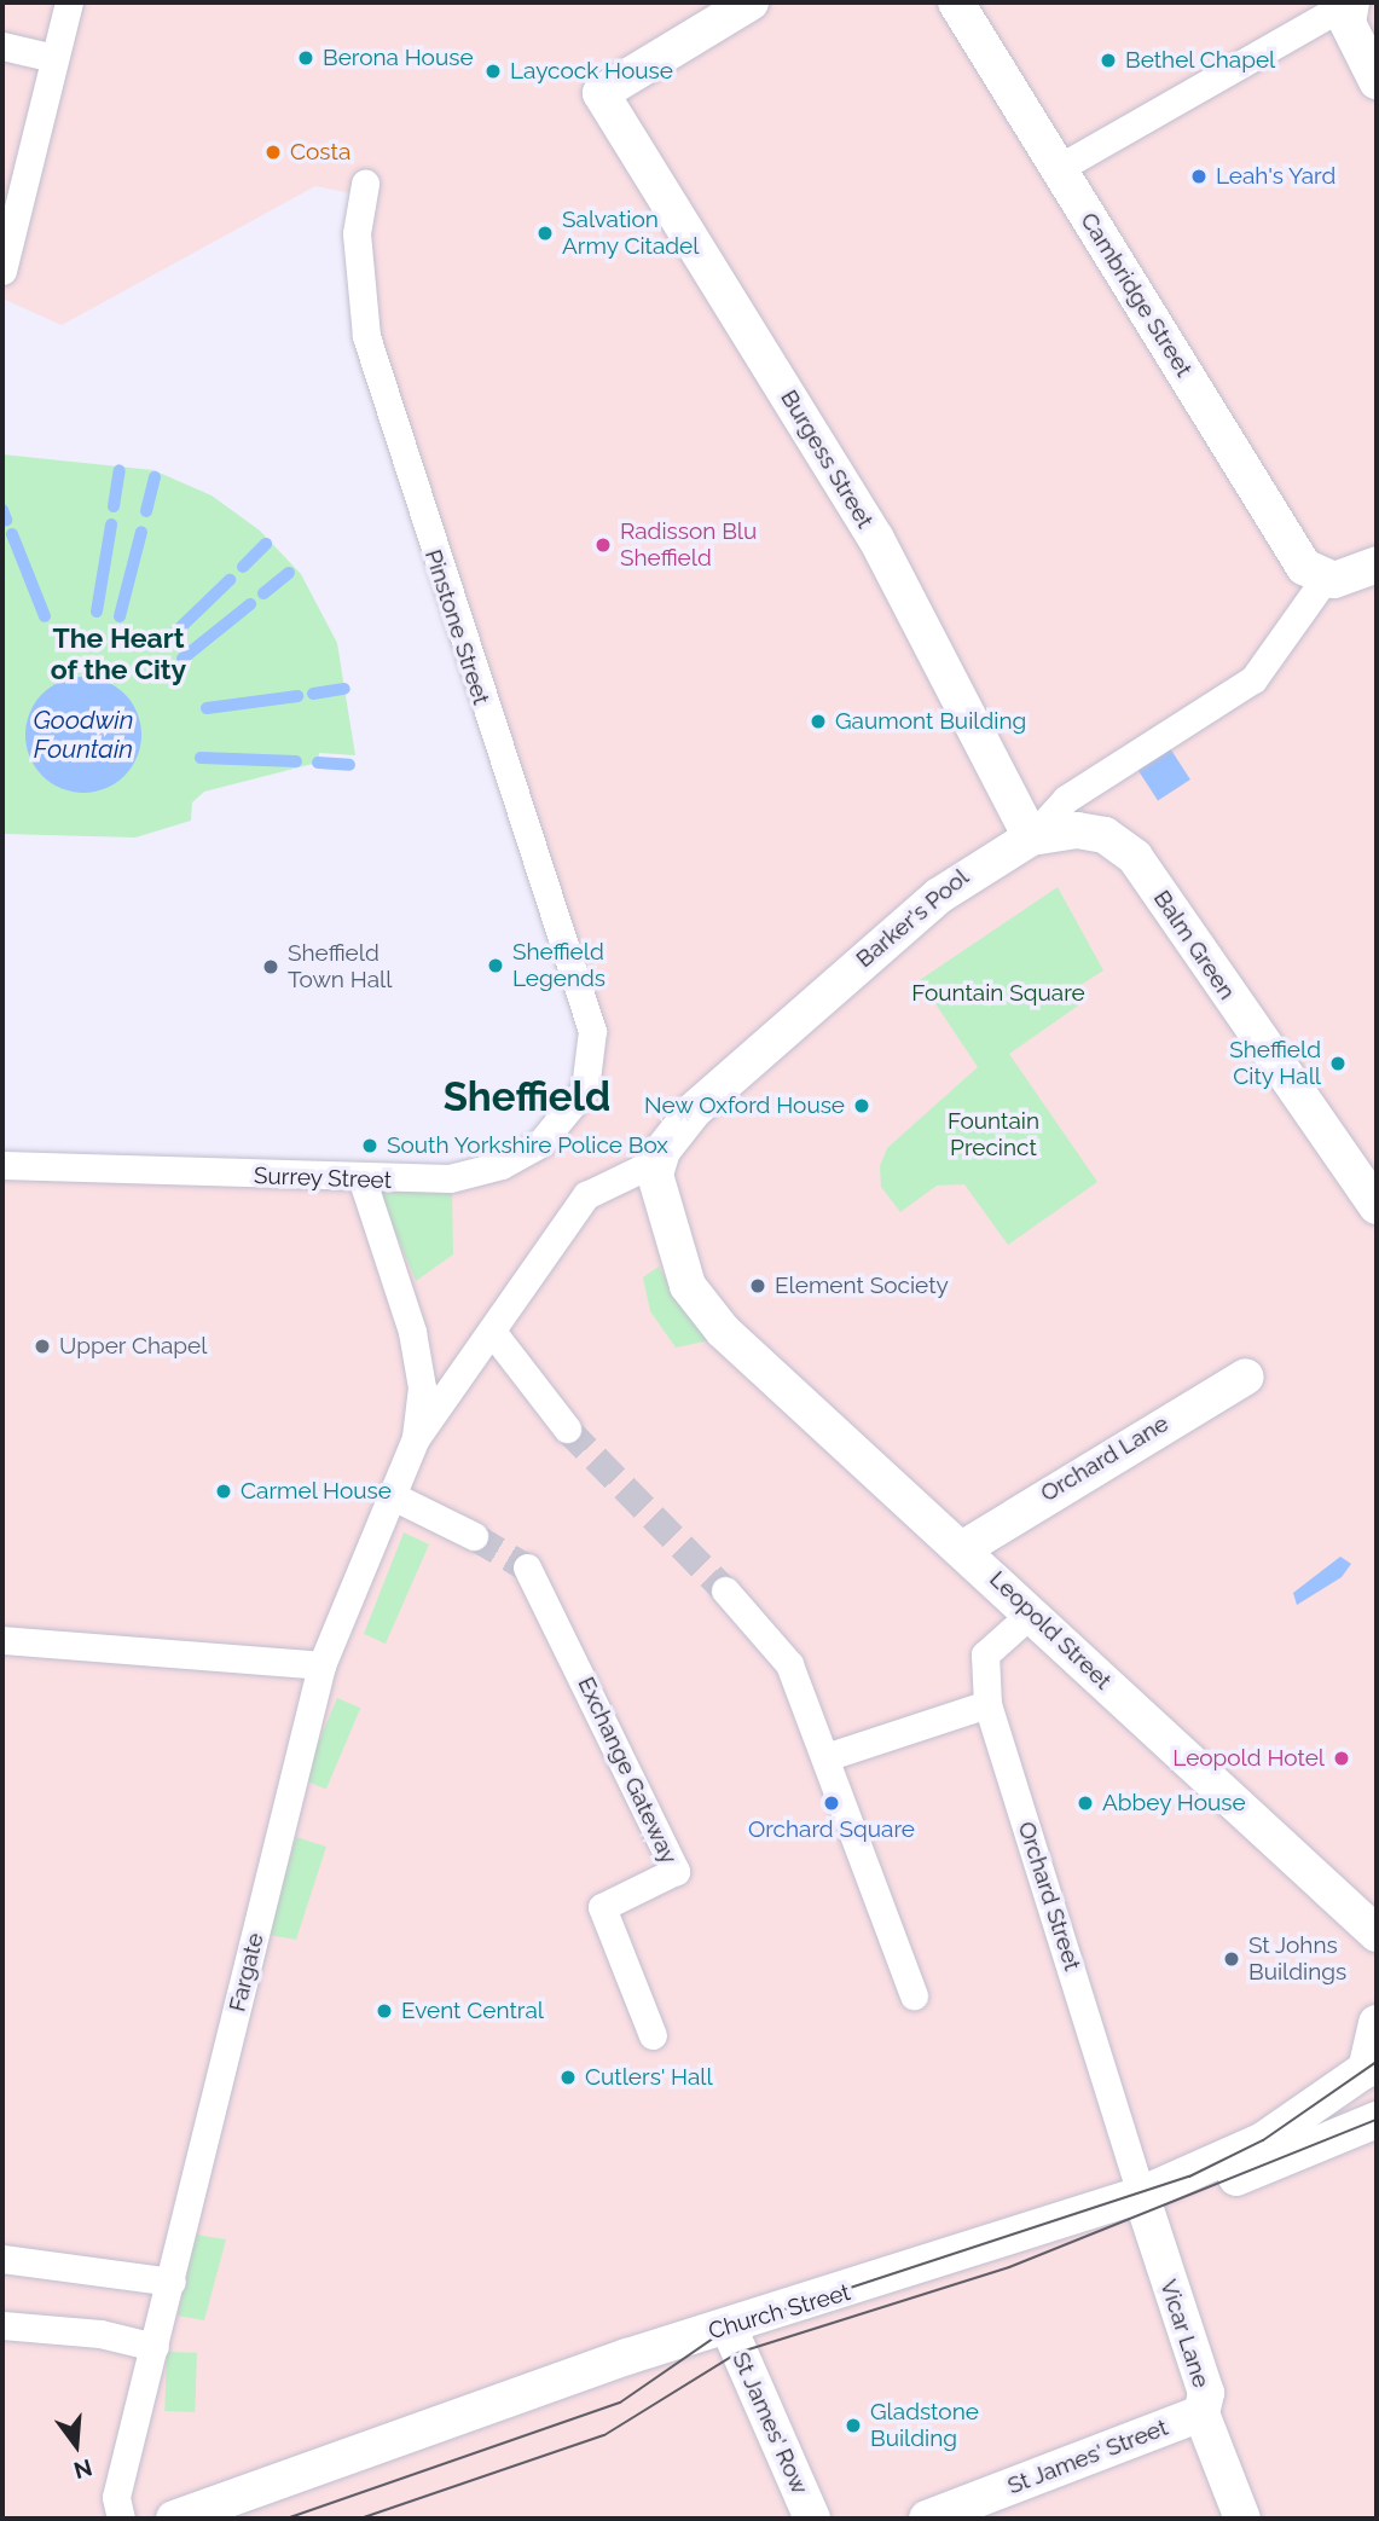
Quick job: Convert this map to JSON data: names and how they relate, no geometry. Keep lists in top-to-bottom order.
{
  "streets": {
    "street": [
      "Cambridge Street",
      "Burgess Street",
      "Pinstone Street",
      "Barker's Pool",
      "Balm Green",
      "Surrey Street",
      "Orchard Lane",
      "Leopold Street",
      "Exchange Gateway",
      "Orchard Street",
      "Fargate",
      "Church Street",
      "Vicar Lane",
      "St James' Row",
      "St James' Street"
    ]
  },
  "crossings": [
    ["Cambridge Street", "Barker's Pool"],
    ["Burgess Street", "Barker's Pool"],
    ["Burgess Street", "Balm Green"],
    ["Pinstone Street", "Surrey Street"],
    ["Barker's Pool", "Balm Green"],
    ["Barker's Pool", "Leopold Street"],
    ["Barker's Pool", "Fargate"],
    ["Surrey Street", "Fargate"],
    ["Orchard Lane", "Leopold Street"],
    ["Leopold Street", "Orchard Street"],
    ["Leopold Street", "Fargate"],
    ["Orchard Street", "Church Street"],
    ["Orchard Street", "Vicar Lane"],
    ["Church Street", "Vicar Lane"],
    ["Church Street", "St James' Row"],
    ["Vicar Lane", "St James' Street"]
  ],
  "districts": ["The Heart of the City", "Sheffield"],
  "water": ["Goodwin Fountain"],
  "parks": ["Fountain Square", "Fountain Precinct"],
  "places": [
    "Berona House",
    "Bethel Chapel",
    "Laycock House",
    "Costa",
    "Leah's Yard",
    "Salvation Army Citadel",
    "Radisson Blu Sheffield",
    "Gaumont Building",
    "Sheffield Legends",
    "Sheffield Town Hall",
    "Sheffield City Hall",
    "New Oxford House",
    "South Yorkshire Police Box",
    "Element Society",
    "Upper Chapel",
    "Carmel House",
    "Leopold Hotel",
    "Orchard Square",
    "Abbey House",
    "St Johns Buildings",
    "Event Central",
    "Cutlers' Hall",
    "Gladstone Building"
  ],
  "north": "bottom"
}
